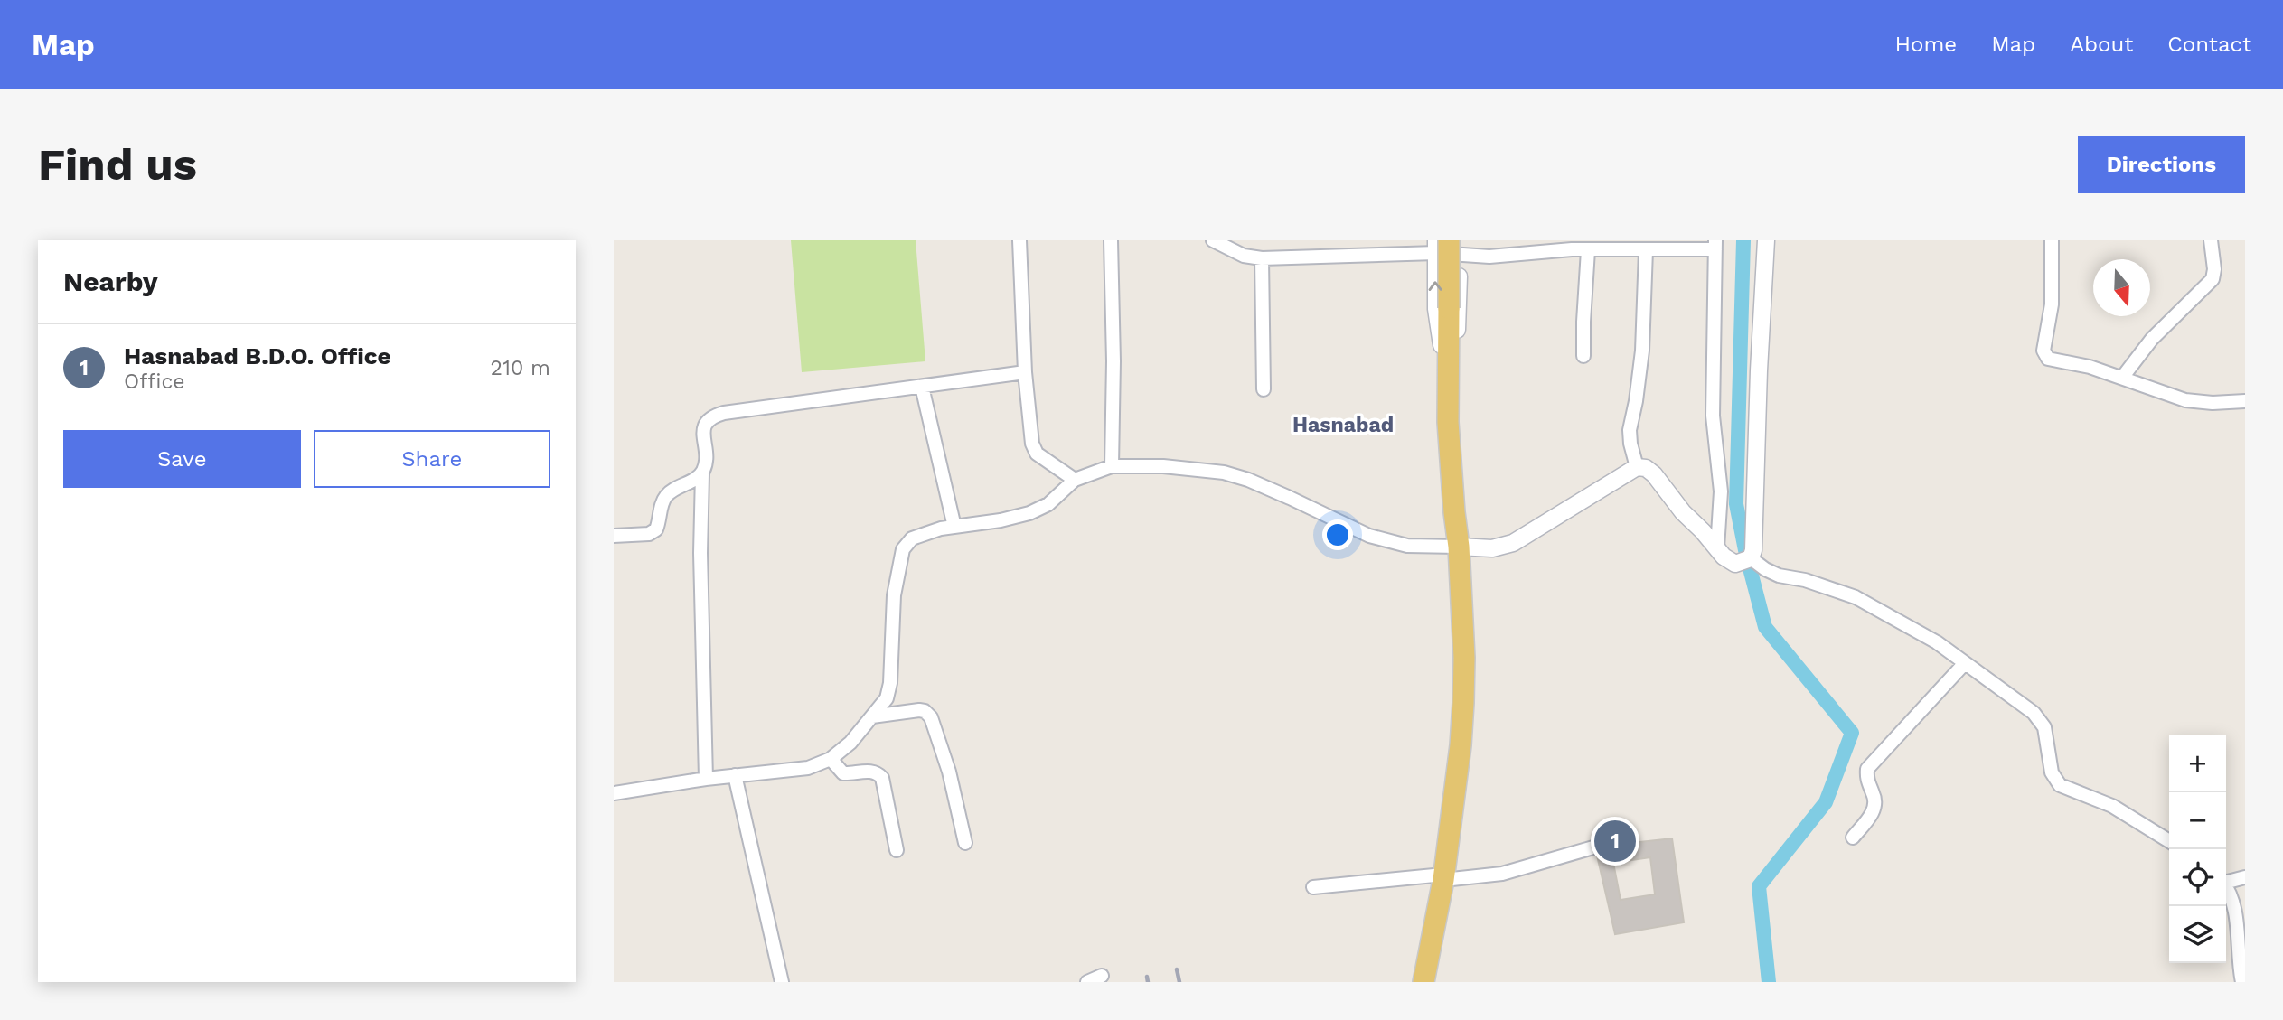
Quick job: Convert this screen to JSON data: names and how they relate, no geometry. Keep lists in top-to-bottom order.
{
  "districts": ["Hasnabad"],
  "north": "bottom",
  "page": {
    "header": "Map",
    "nav": [
      "Home",
      "Map",
      "About",
      "Contact"
    ],
    "buttons": [
      "Directions",
      ["Save", "Share"]
    ],
    "title": "Find us",
    "heading": "Nearby",
    "list": [
      {
        "mark": "1",
        "name": "Hasnabad B.D.O. Office",
        "note": "Office",
        "value": "210 m"
      }
    ],
    "map_buttons": ["+", "−"],
    "pins": "1"
  }
}
